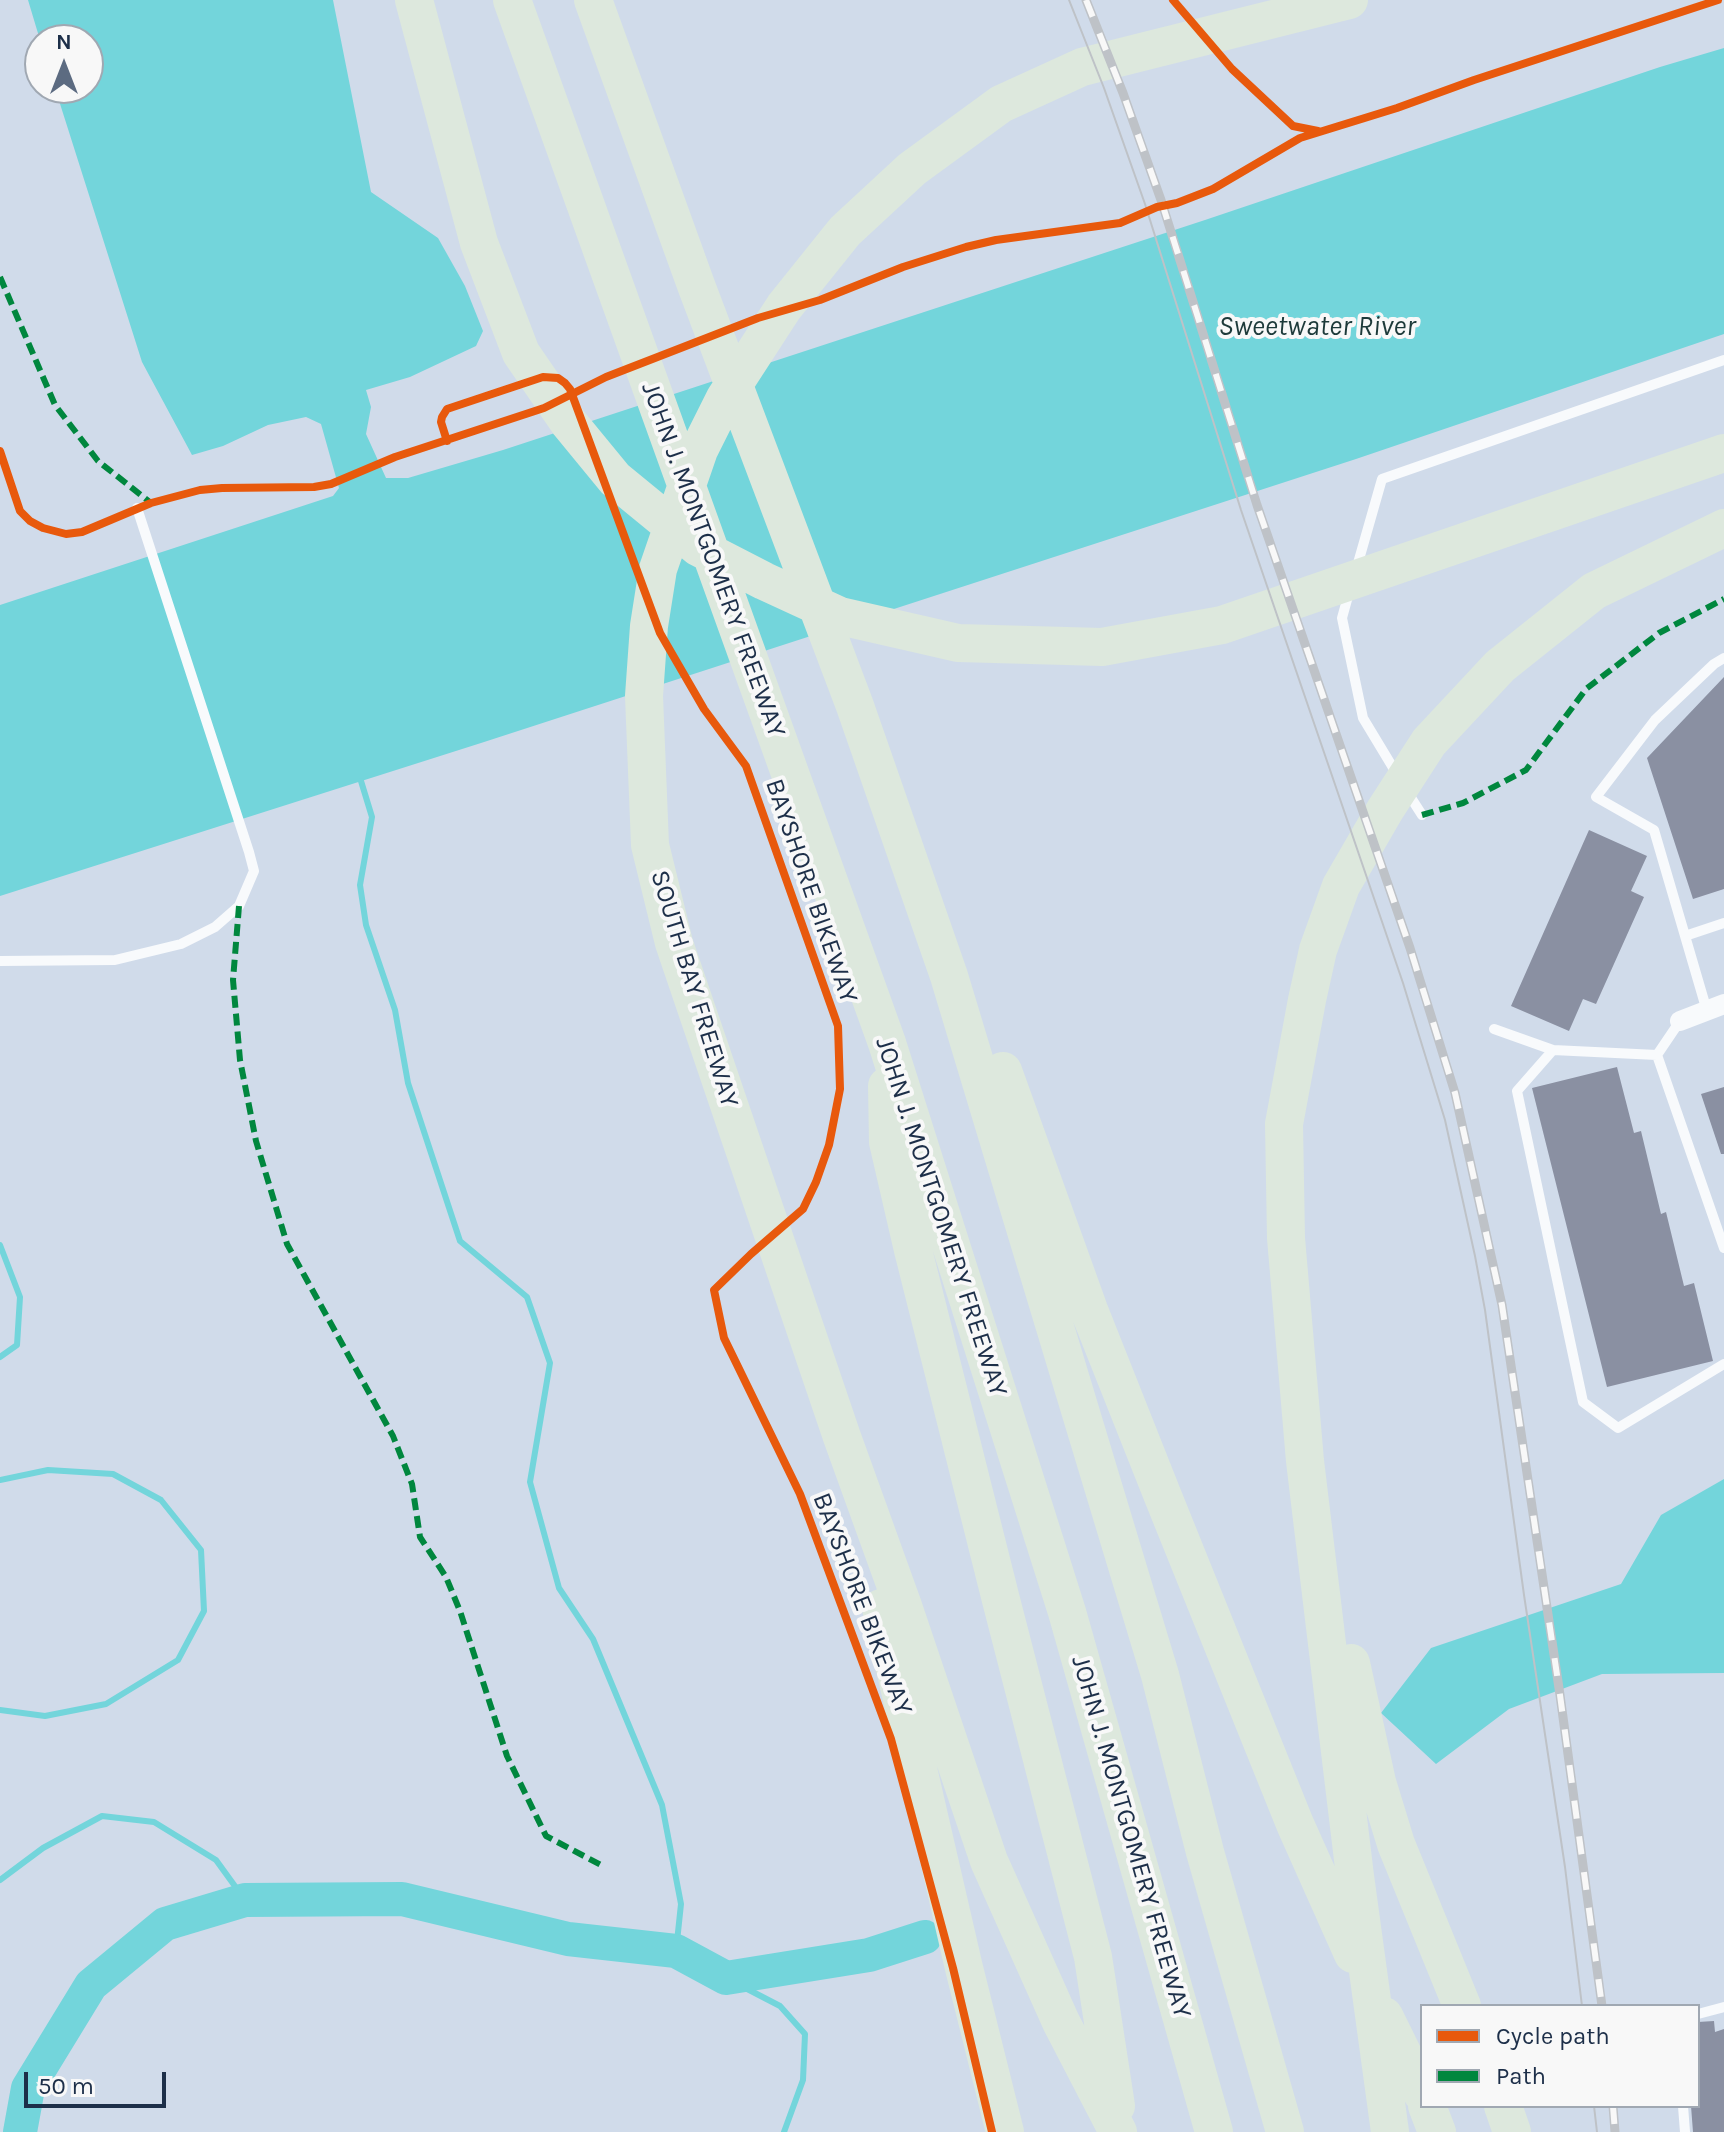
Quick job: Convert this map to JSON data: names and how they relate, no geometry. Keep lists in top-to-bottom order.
{
  "streets": {
    "highway": ["JOHN J. MONTGOMERY FREEWAY", "SOUTH BAY FREEWAY"],
    "cycle path": ["BAYSHORE BIKEWAY"]
  },
  "water": ["Sweetwater River"],
  "legend": ["Cycle path", "Path"],
  "scale_bar": "50 m",
  "north": "top"
}
